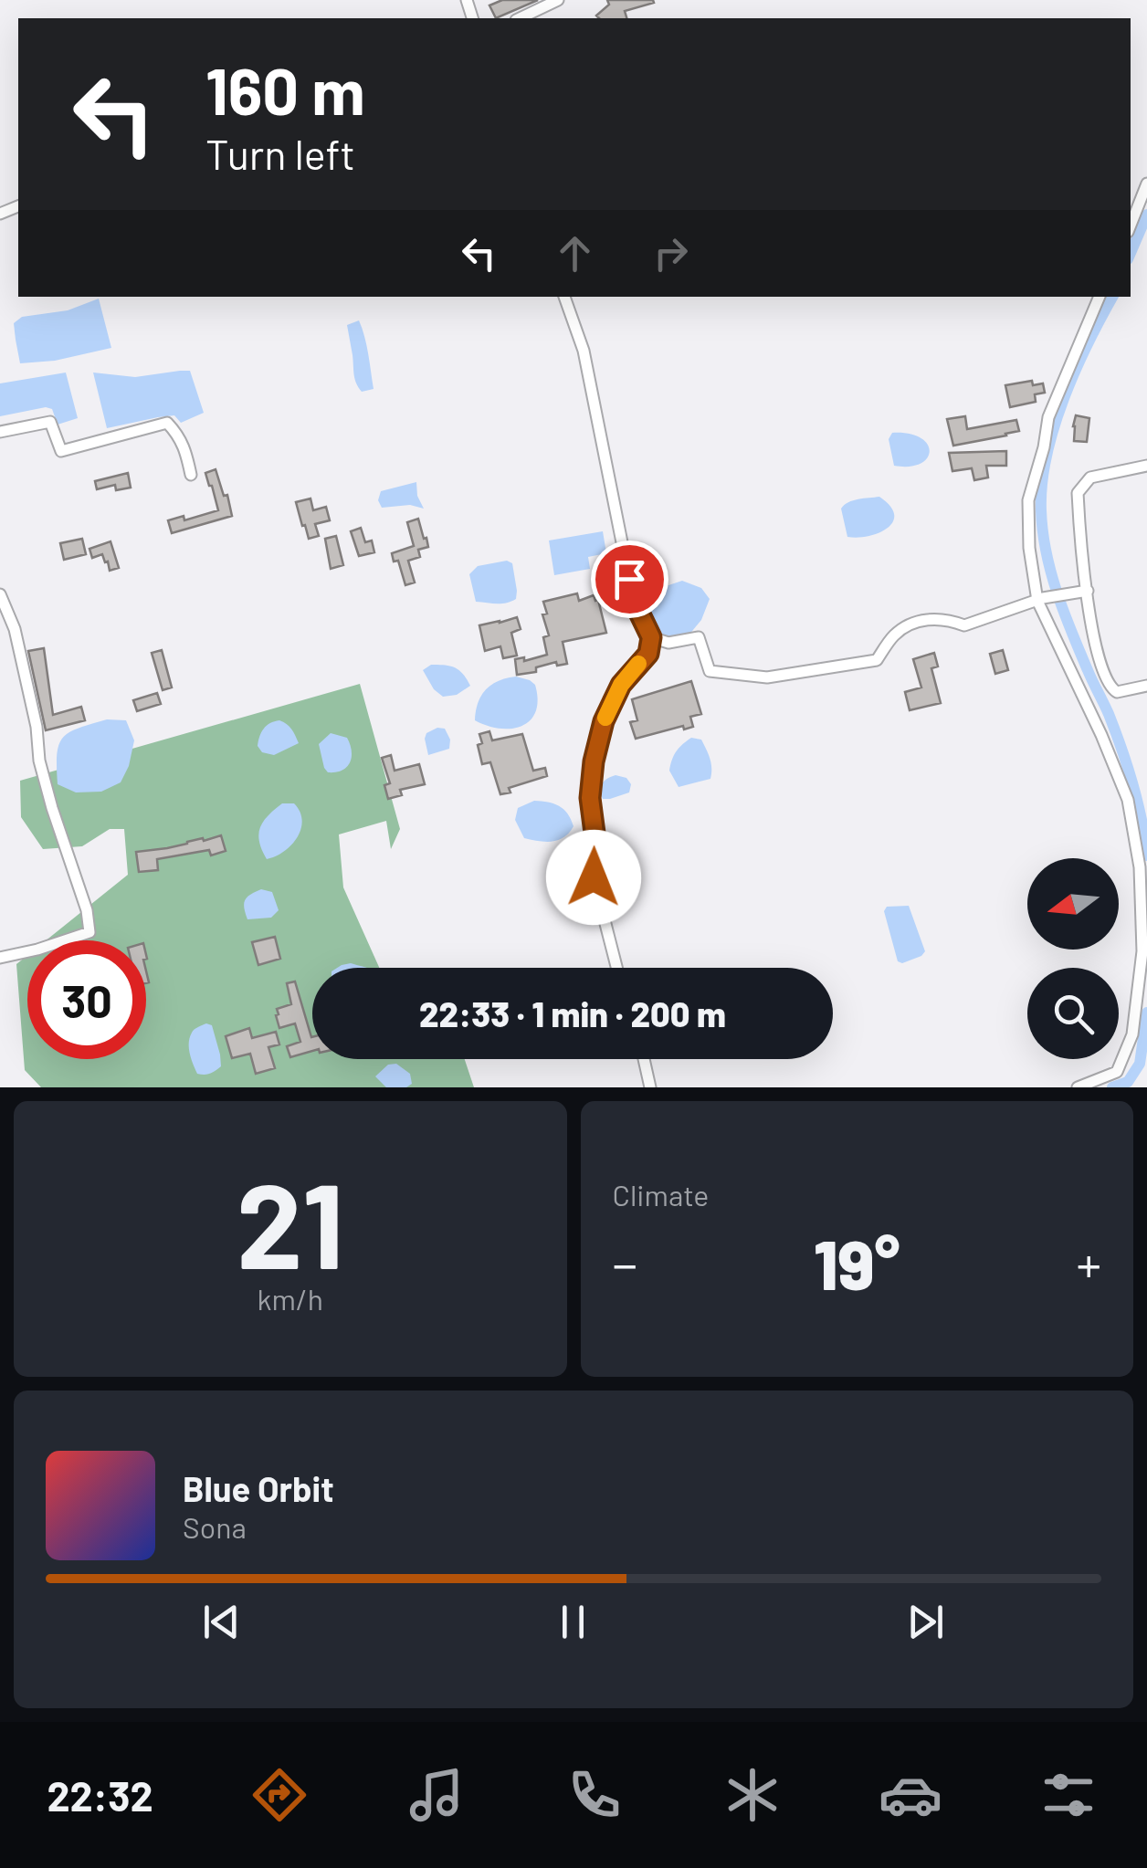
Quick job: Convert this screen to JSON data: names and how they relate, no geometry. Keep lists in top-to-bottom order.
{
  "north": "left",
  "page": {
    "turn": ["160 m", "Turn left"],
    "limit": "30",
    "trip": "22:33 · 1 min · 200 m",
    "tile": [
      ["21", "km/h"],
      "Climate"
    ],
    "heat": ["−", "19°", "+"],
    "song": ["Blue Orbit", "Sona"],
    "tabs": "22:32"
  }
}
